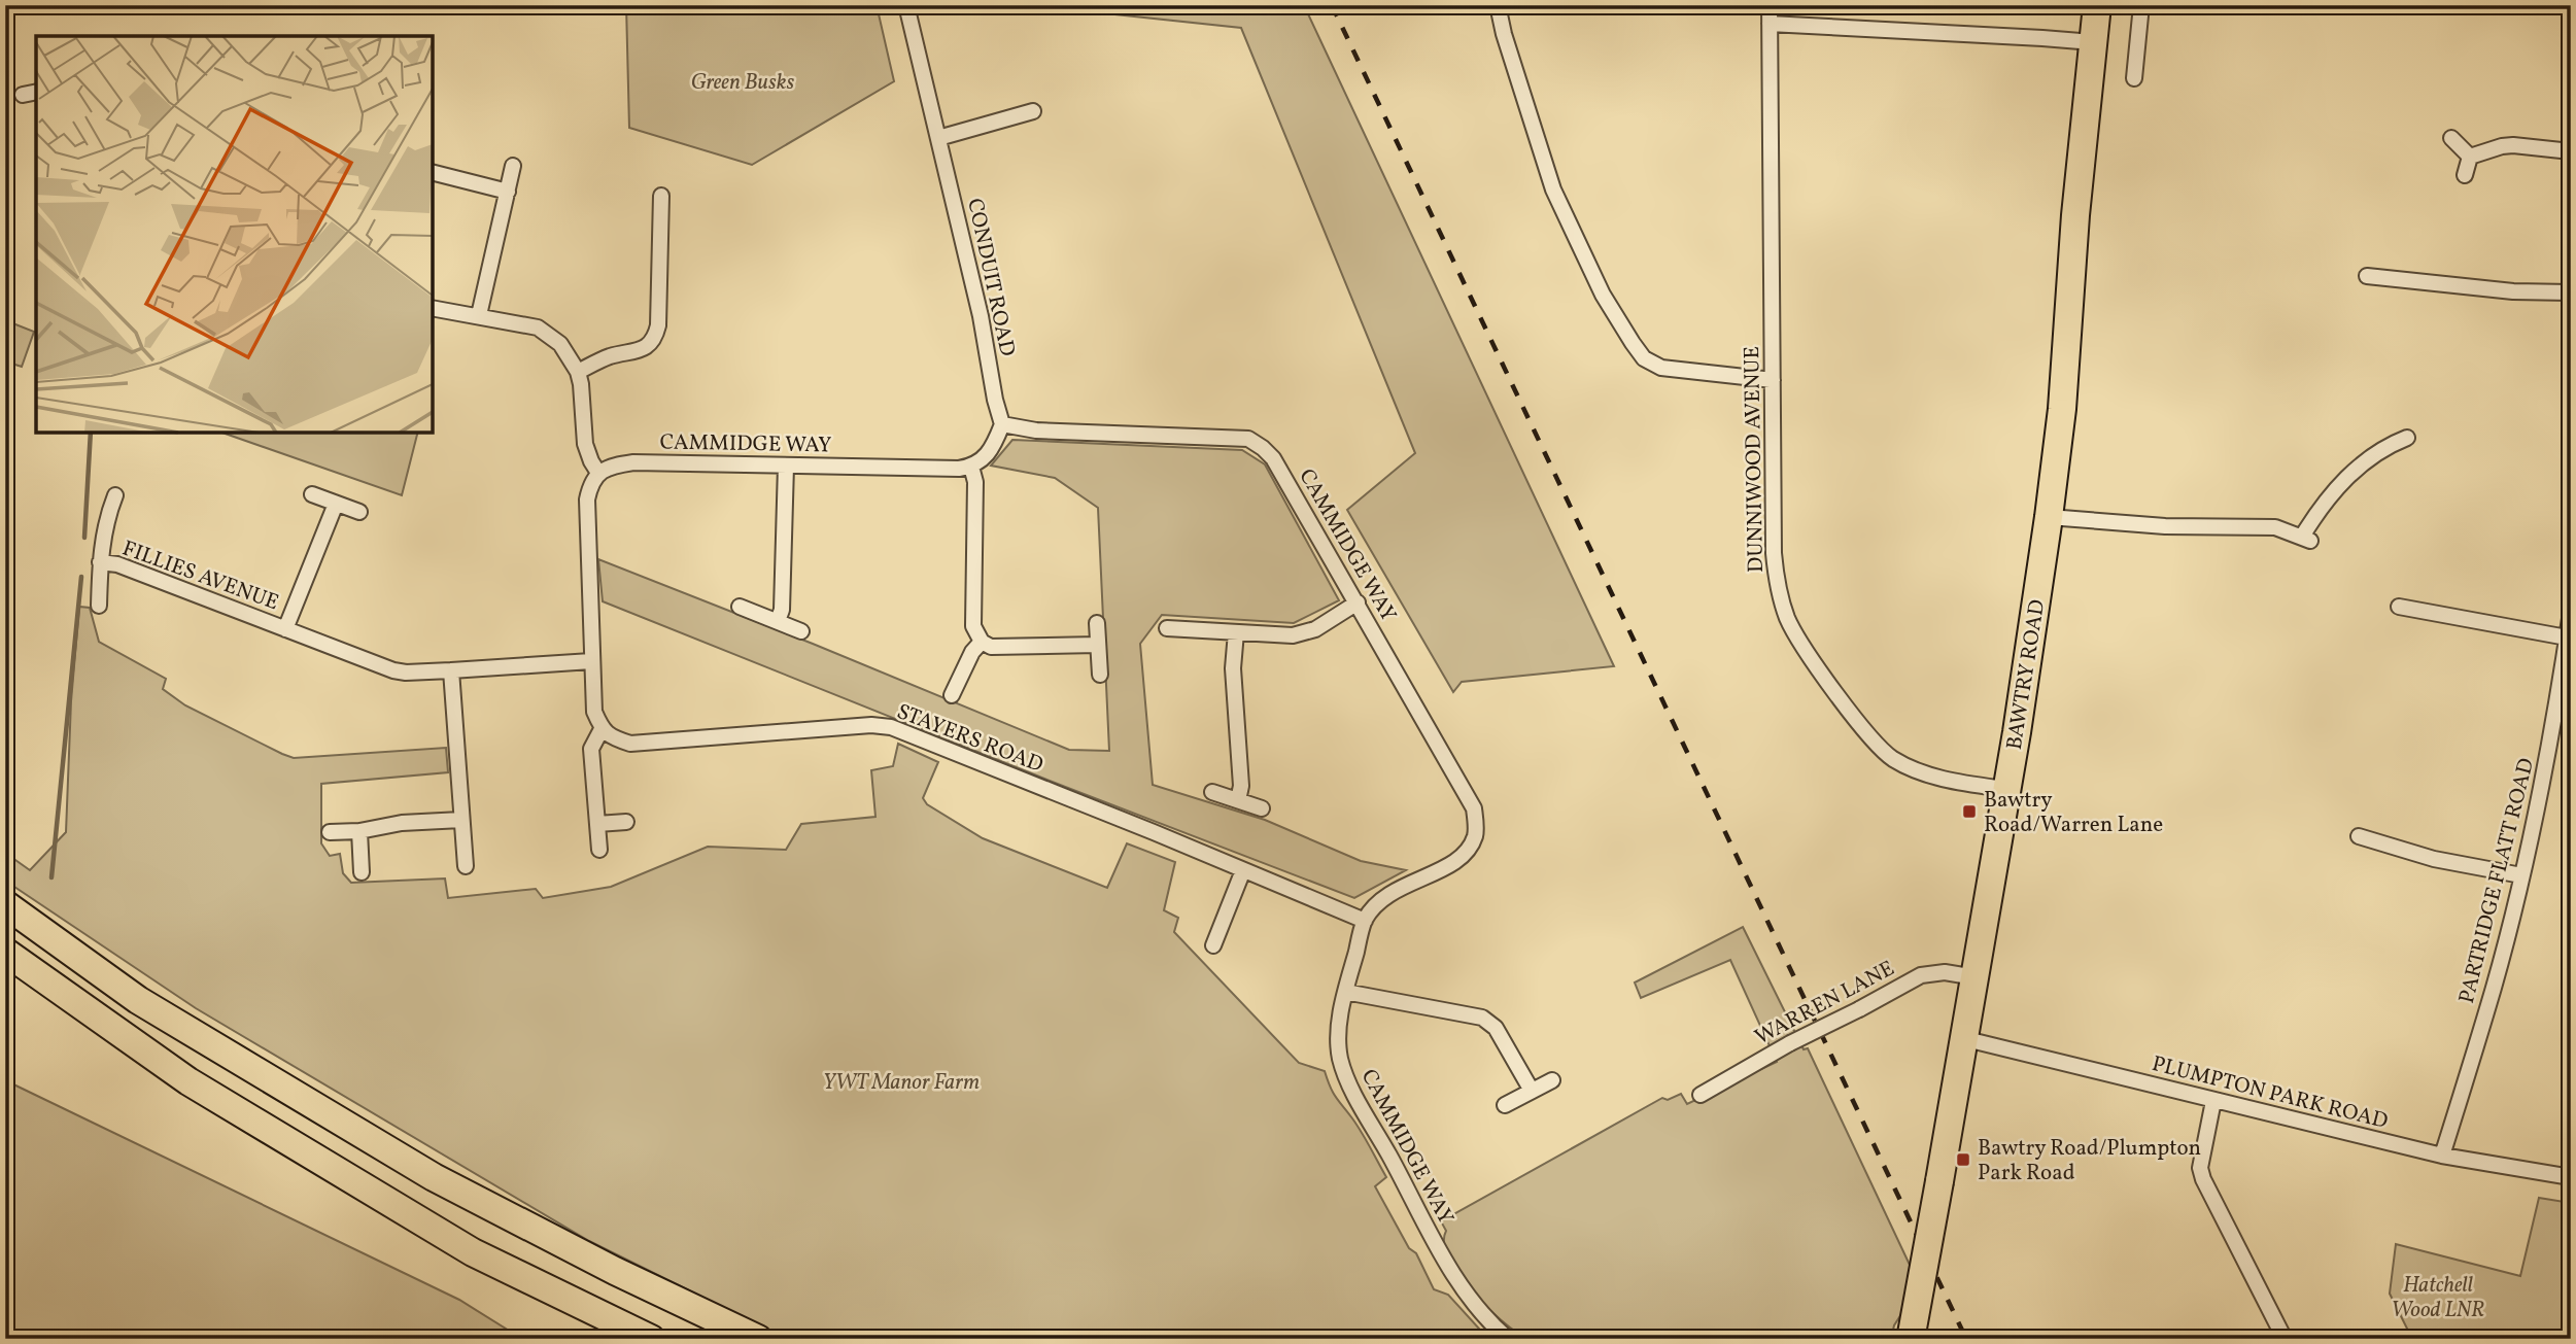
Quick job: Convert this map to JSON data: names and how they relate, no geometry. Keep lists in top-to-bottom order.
{
  "streets": {
    "highway": ["BAWTRY ROAD"],
    "street": [
      "CONDUIT ROAD",
      "CAMMIDGE WAY",
      "DUNNIWOOD AVENUE",
      "FILLIES AVENUE",
      "STAYERS ROAD",
      "PARTRIDGE FLATT ROAD",
      "WARREN LANE",
      "PLUMPTON PARK ROAD"
    ]
  },
  "crossings": [
    ["CONDUIT ROAD", "CAMMIDGE WAY"],
    ["CAMMIDGE WAY", "STAYERS ROAD"],
    ["DUNNIWOOD AVENUE", "BAWTRY ROAD"],
    ["BAWTRY ROAD", "WARREN LANE"],
    ["BAWTRY ROAD", "PLUMPTON PARK ROAD"],
    ["PARTRIDGE FLATT ROAD", "PLUMPTON PARK ROAD"]
  ],
  "parks": ["Green Busks", "YWT Manor Farm", "Hatchell Wood LNR"],
  "places": {
    "transit": ["Bawtry Road/Warren Lane", "Bawtry Road/Plumpton Park Road"]
  }
}
